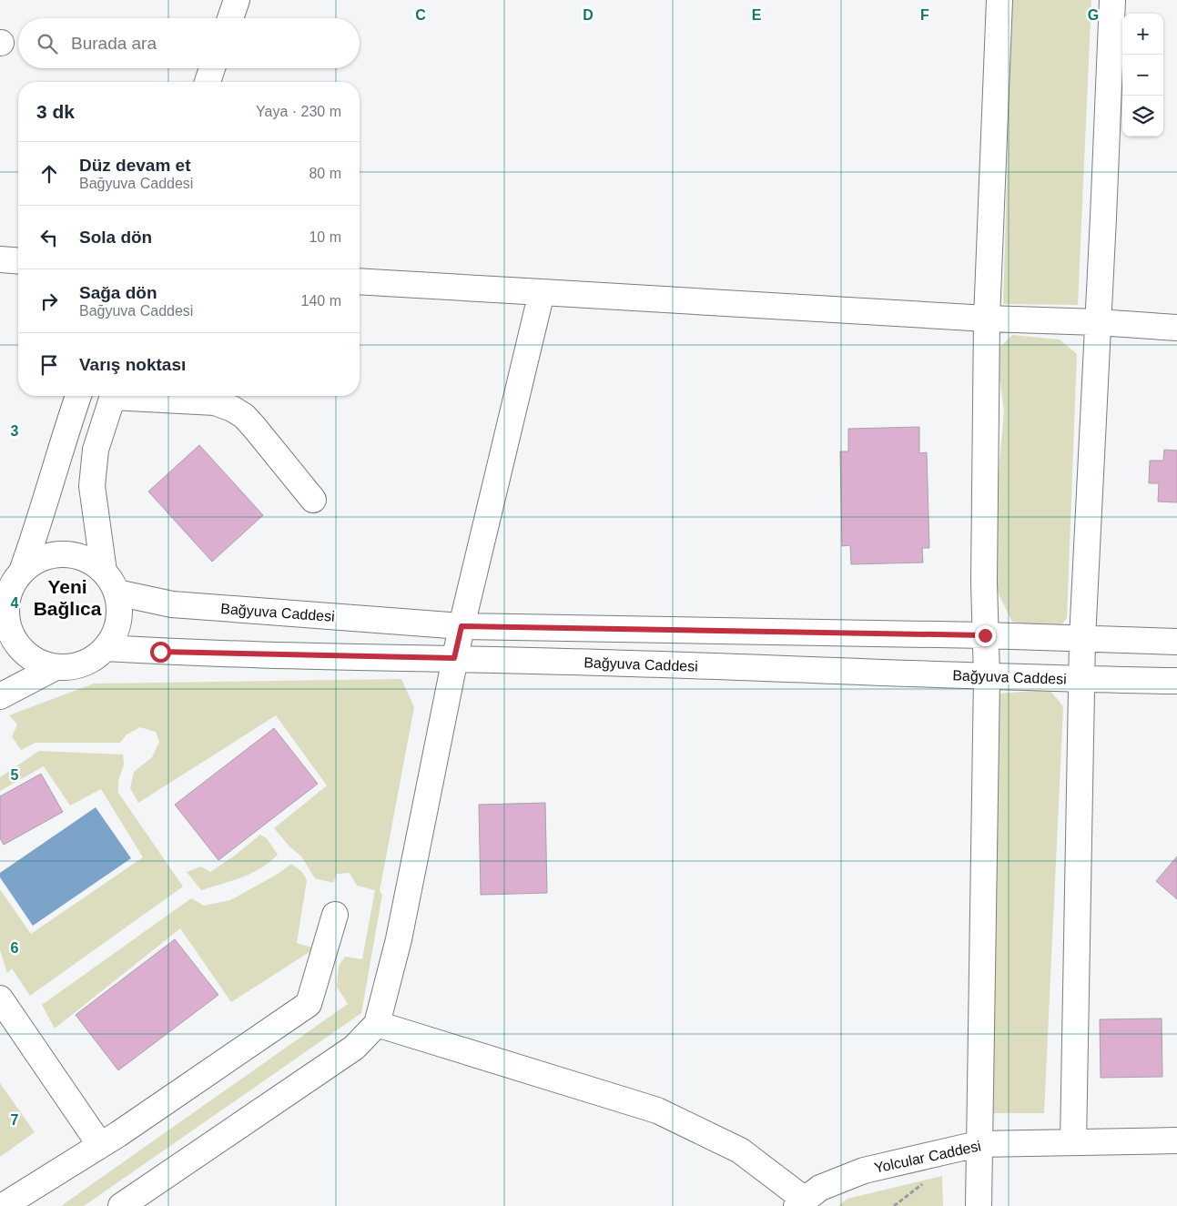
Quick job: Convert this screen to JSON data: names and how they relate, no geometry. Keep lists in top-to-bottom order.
{
  "streets": {
    "street": ["Bağyuva Caddesi", "Yolcular Caddesi"]
  },
  "districts": ["Yeni Bağlıca"],
  "page": {
    "map_buttons": ["+", "−"],
    "search": "Burada ara",
    "heading": ["3 dk", "Yaya · 230 m"],
    "list": [
      ["Düz devam et", "Bağyuva Caddesi", "80 m"],
      ["Sola dön", "10 m"],
      ["Sağa dön", "Bağyuva Caddesi", "140 m"],
      "Varış noktası"
    ]
  },
  "grid": {
    "columns": [
      "C",
      "D",
      "E",
      "F",
      "G"
    ],
    "rows": [
      "3",
      "4",
      "5",
      "6",
      "7"
    ]
  }
}
